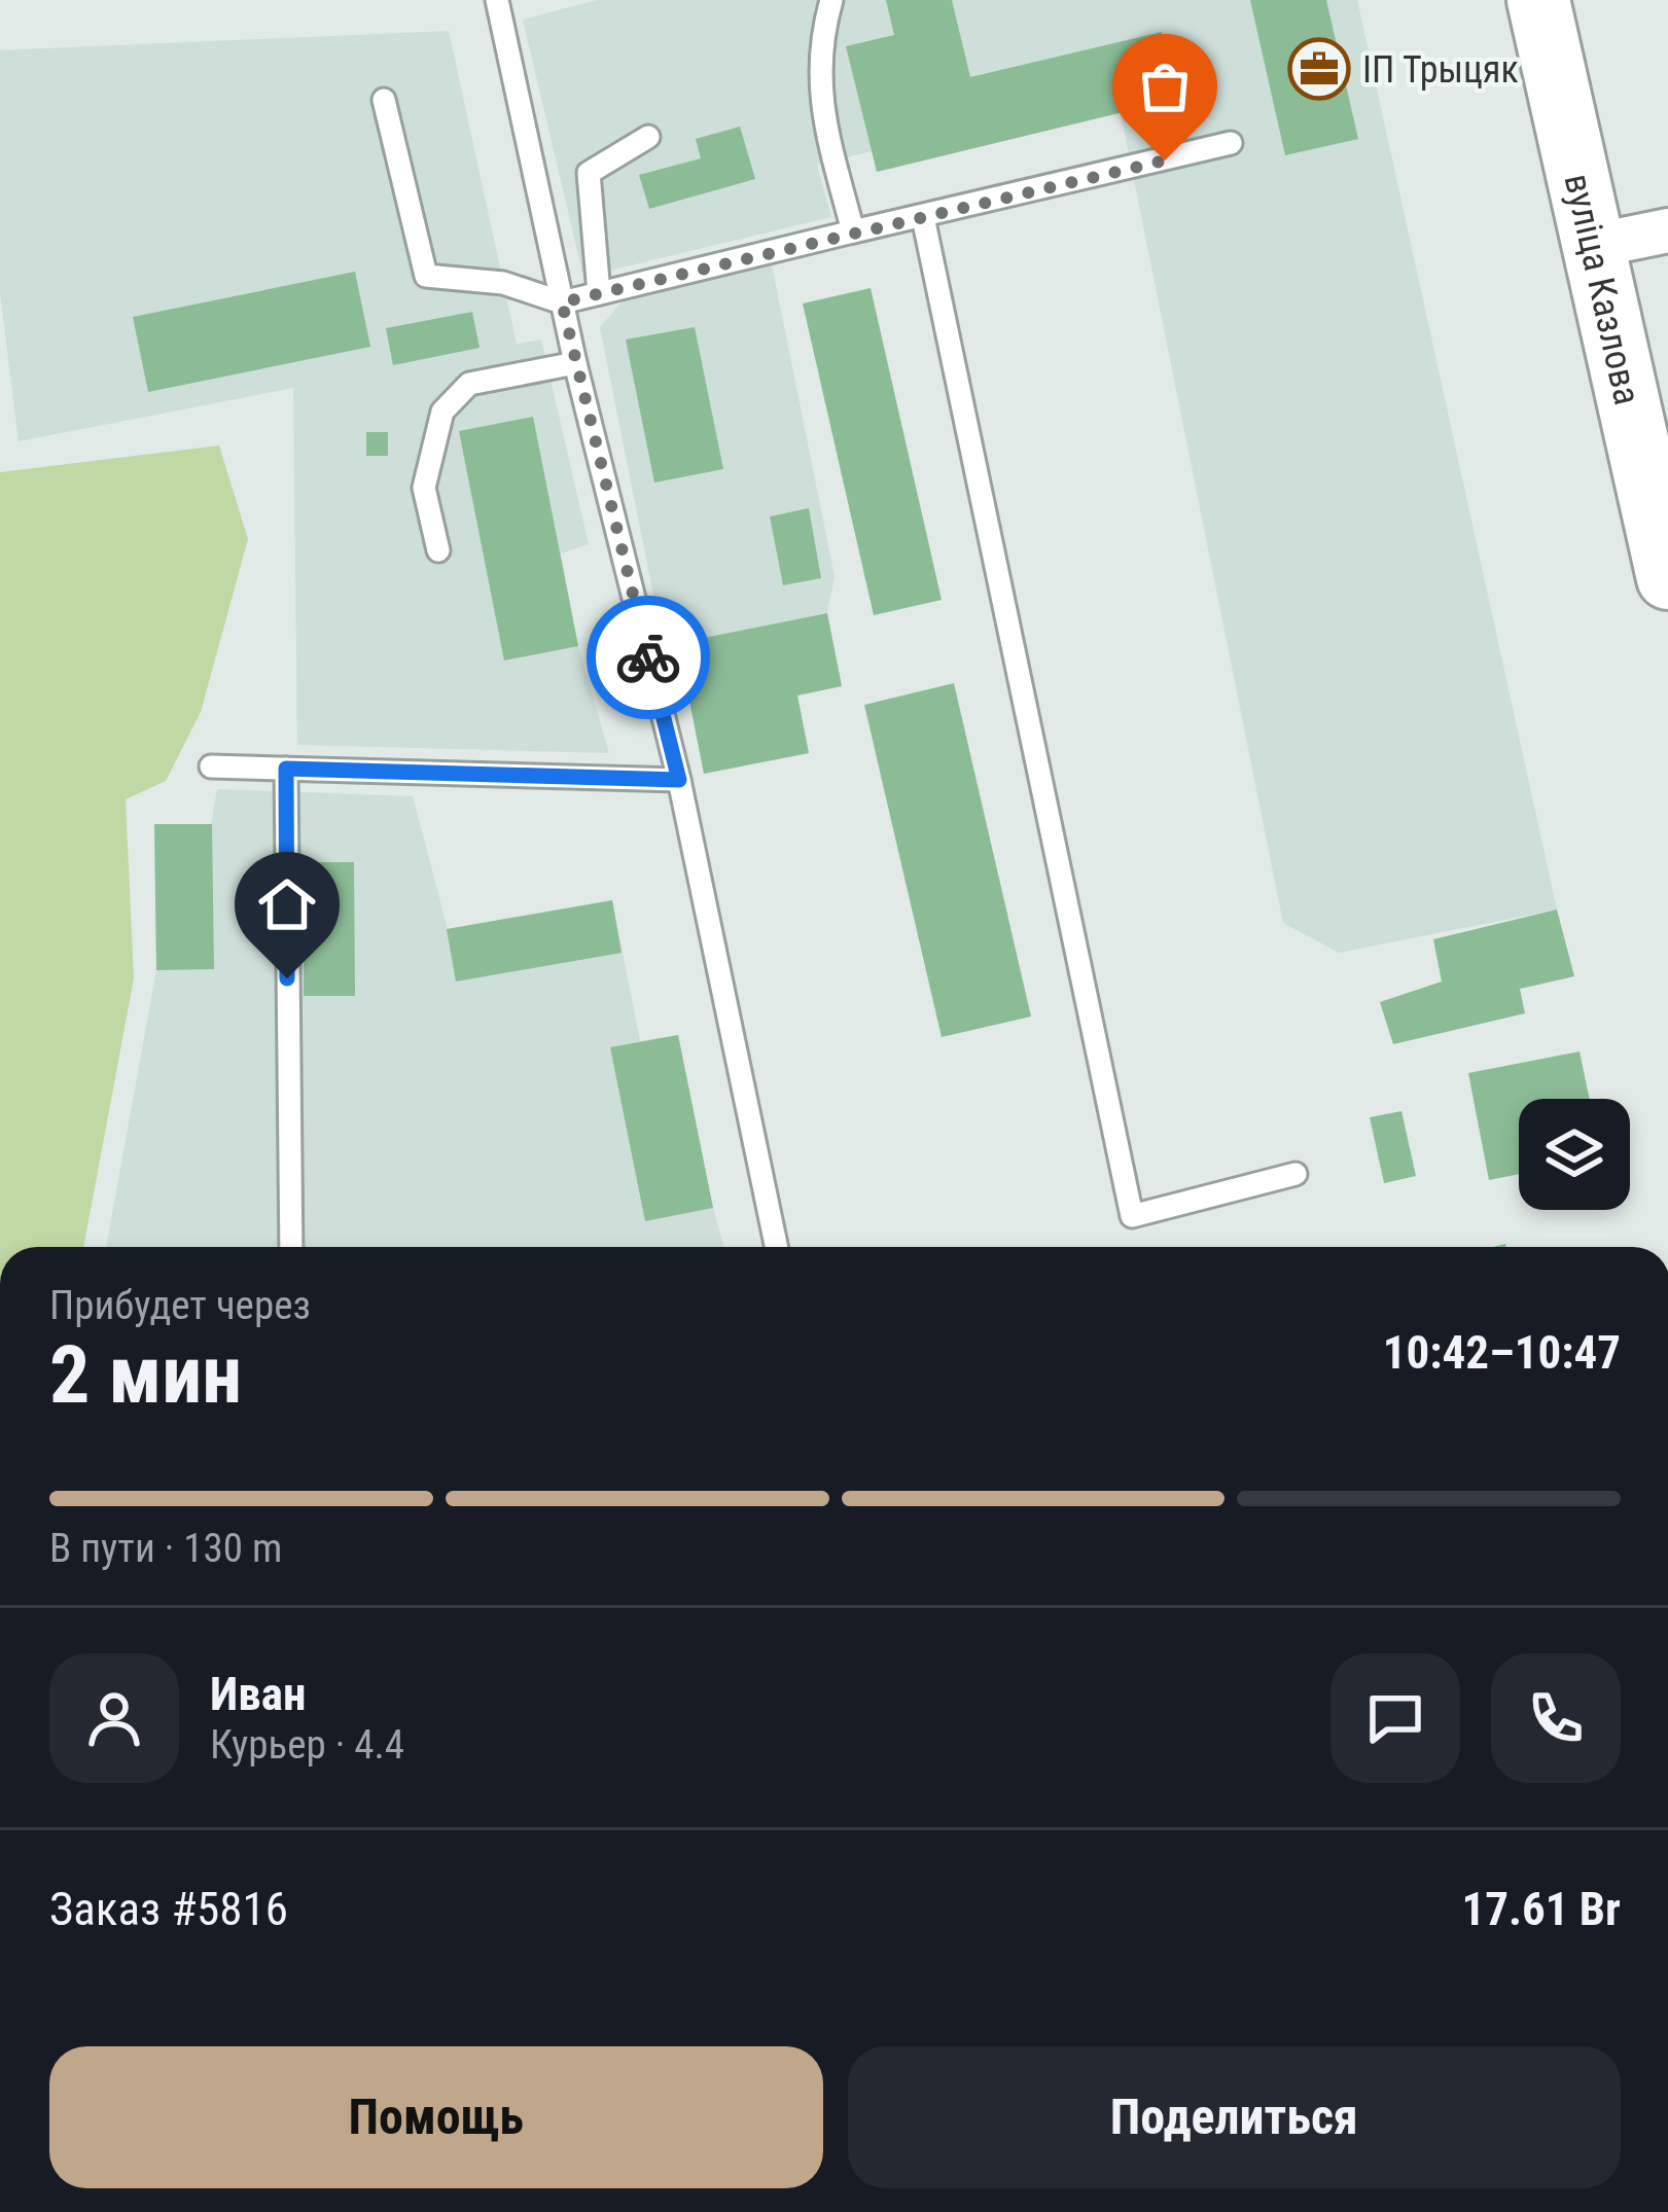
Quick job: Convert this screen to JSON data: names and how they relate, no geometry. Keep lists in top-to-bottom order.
{
  "streets": {
    "main road": ["вуліца Казлова"]
  },
  "places": {
    "office": ["ІП Трыцяк"]
  },
  "page": {
    "heading": ["2 мин", "Прибудет через", "10:42–10:47"],
    "panel": [
      "Иван",
      "Курьер · 4.4",
      "Заказ #5816",
      "17.61 Br"
    ],
    "bar": "В пути · 130 m",
    "buttons": ["Помощь", "Поделиться"]
  }
}
